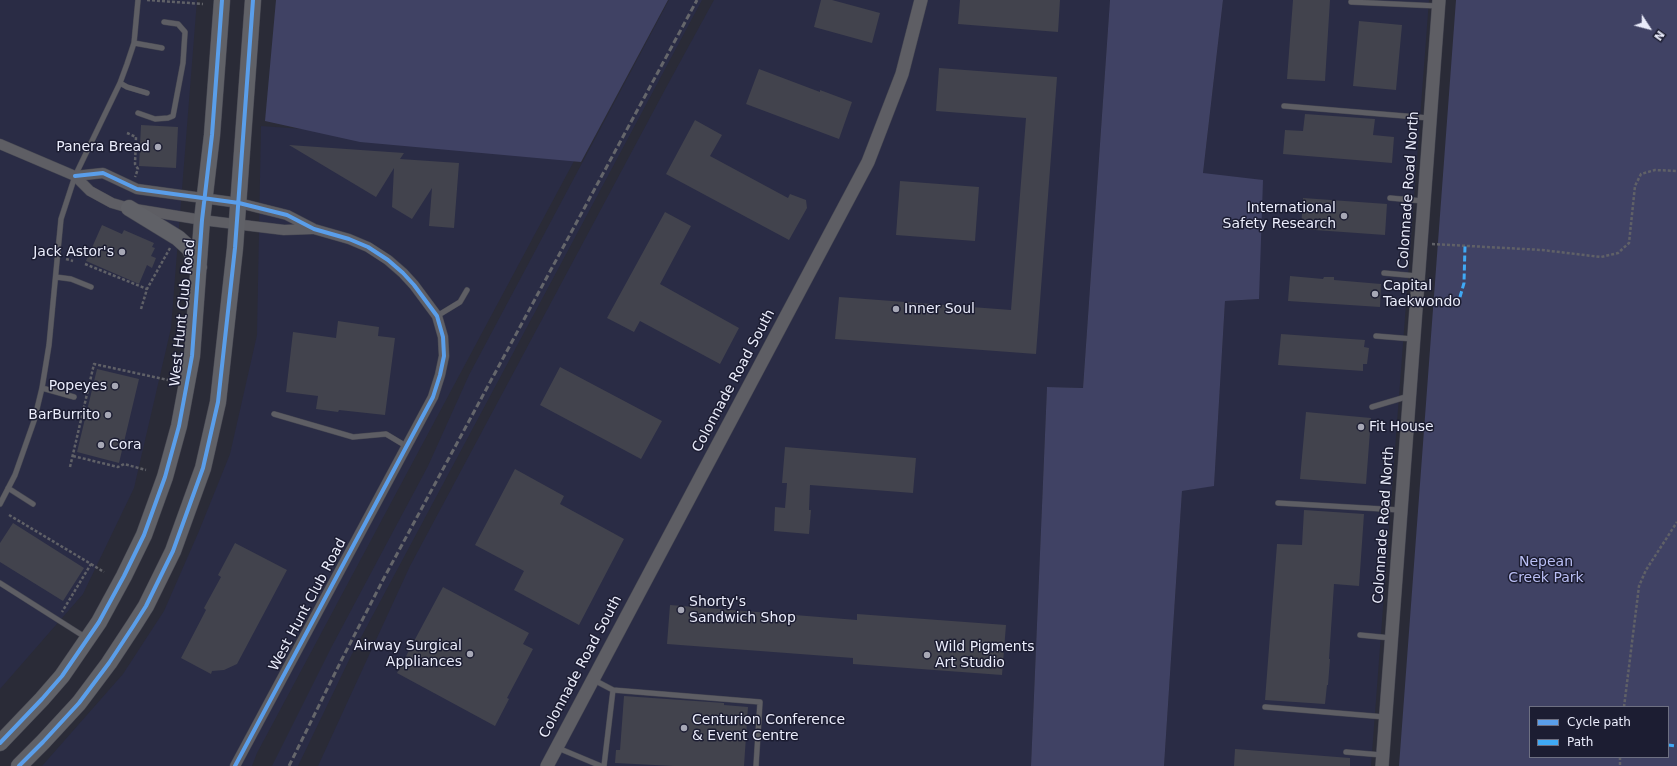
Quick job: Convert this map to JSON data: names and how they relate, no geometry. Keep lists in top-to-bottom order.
{
  "streets": {
    "main road": ["West Hunt Club Road"],
    "street": ["Colonnade Road North", "Colonnade Road South"]
  },
  "parks": ["Nepean Creek Park"],
  "places": [
    "Panera Bread",
    "International Safety Research",
    "Jack Astor's",
    "Capital Taekwondo",
    "Inner Soul",
    "Popeyes",
    "BarBurrito",
    "Fit House",
    "Cora",
    "Shorty's Sandwich Shop",
    "Airway Surgical Appliances",
    "Wild Pigments Art Studio",
    "Centurion Conference & Event Centre"
  ],
  "legend": ["Cycle path", "Path"],
  "north": "bottom right"
}
